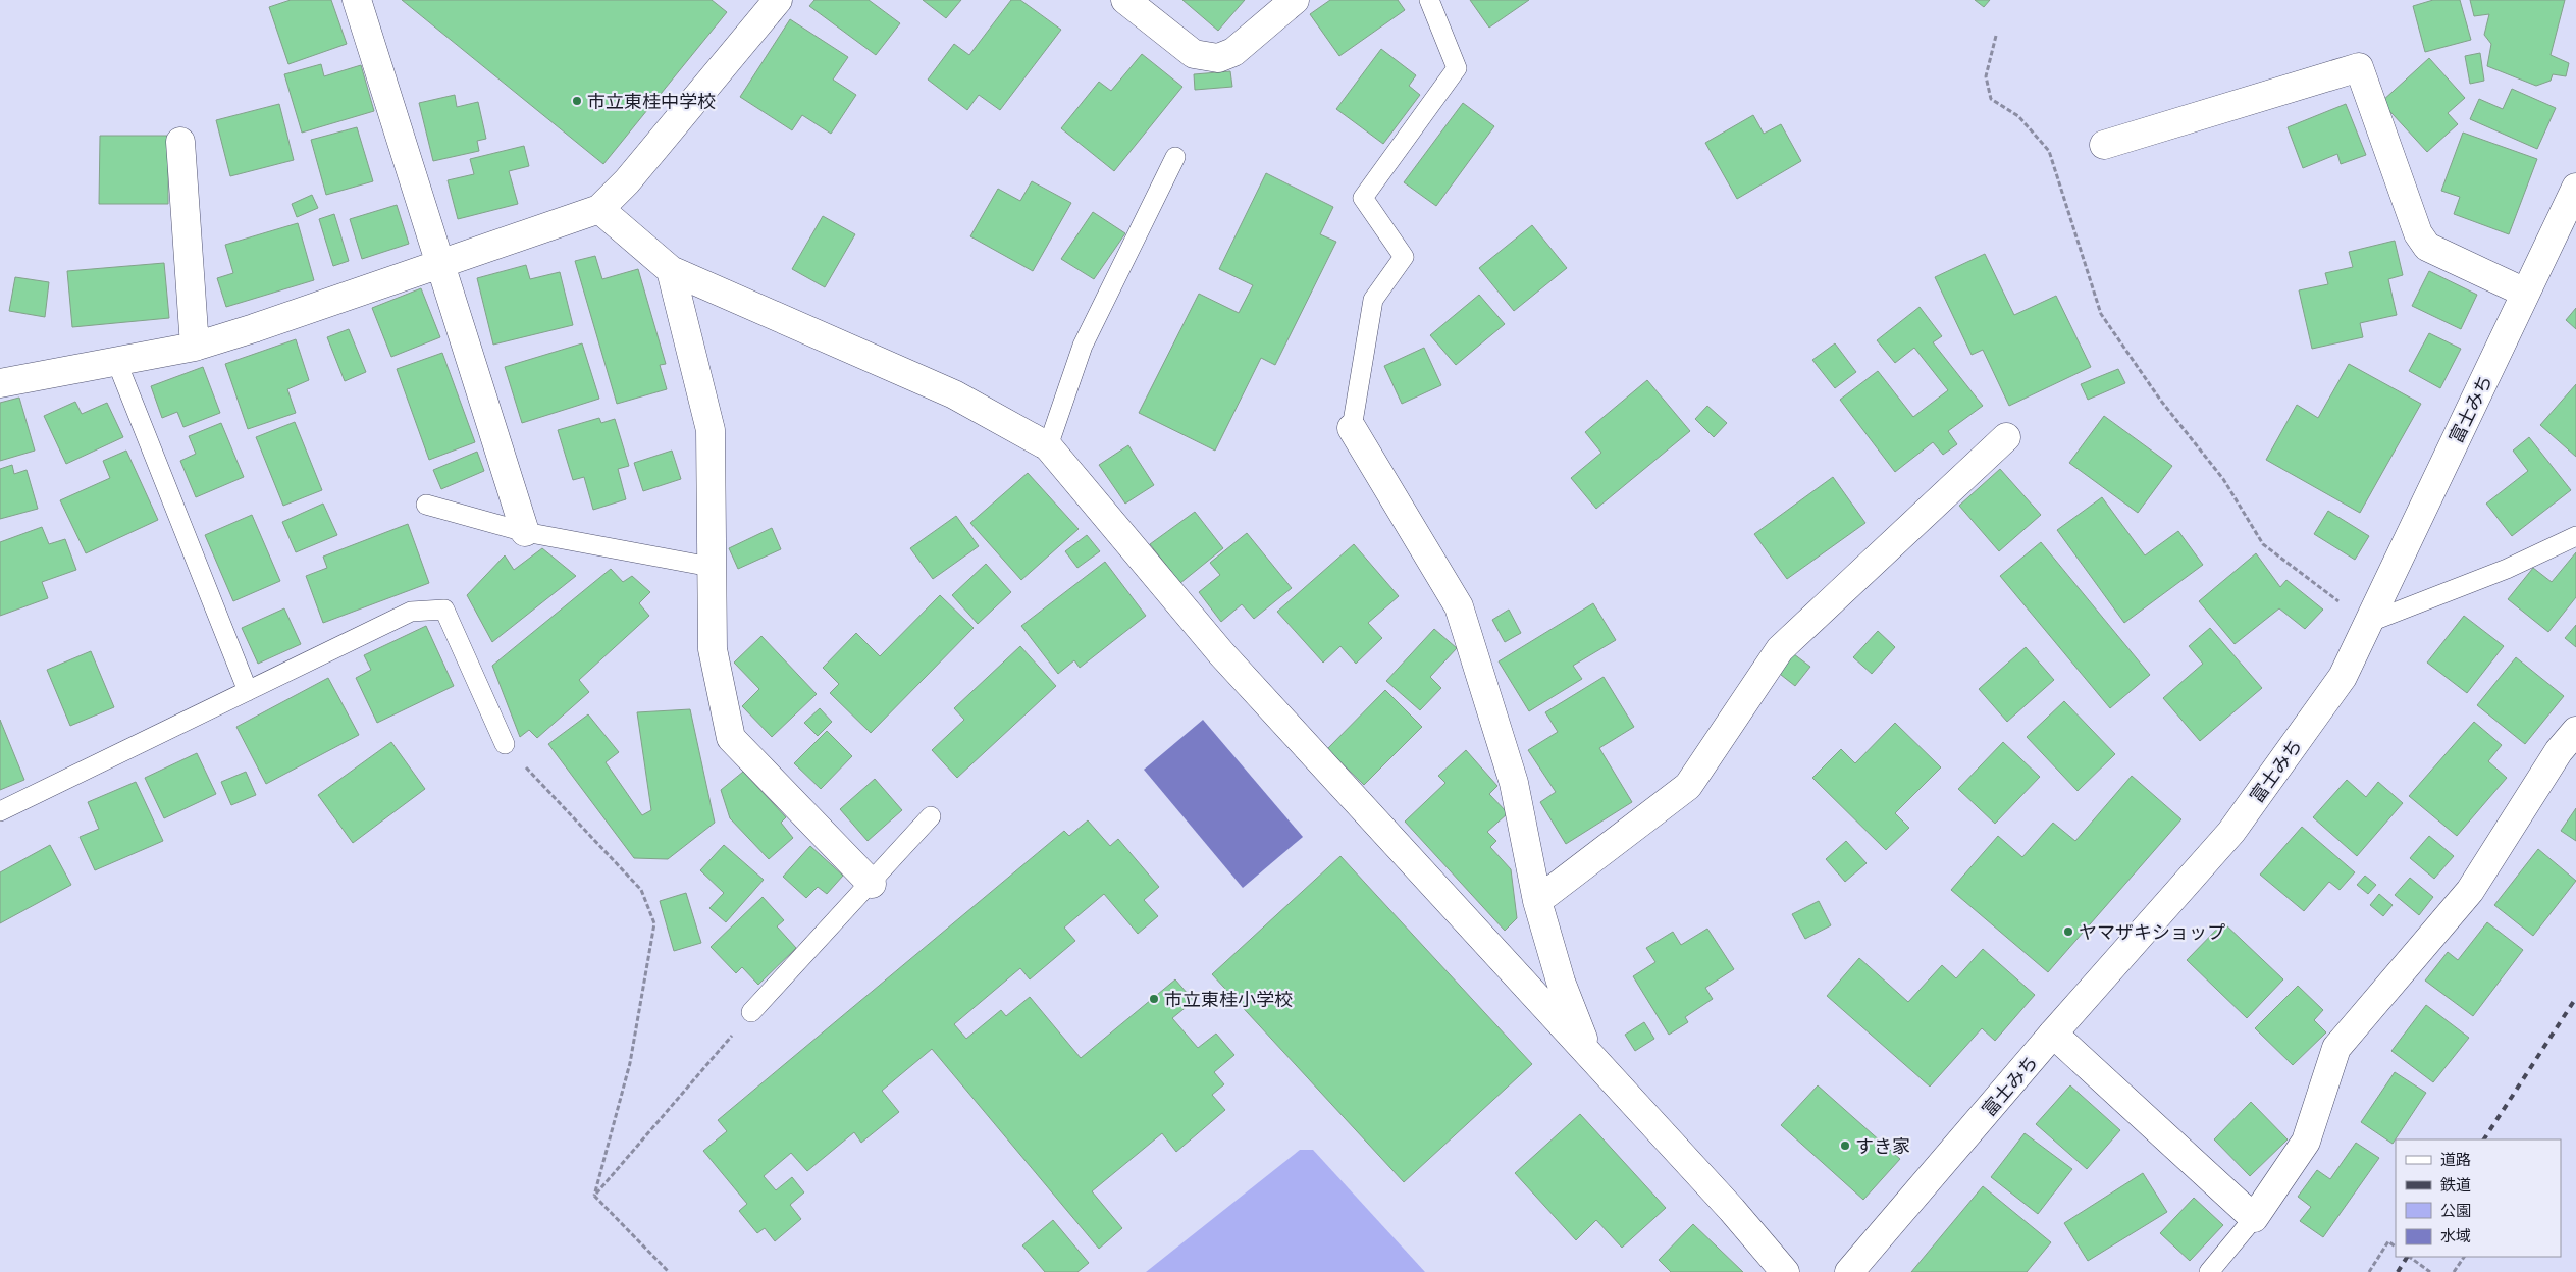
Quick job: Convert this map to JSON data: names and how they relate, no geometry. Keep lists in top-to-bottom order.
{
  "streets": {
    "main road": ["富士みち"]
  },
  "places": [
    "市立東桂中学校",
    "ヤマザキショップ",
    "市立東桂小学校",
    "すき家"
  ],
  "legend": [
    "道路",
    "鉄道",
    "公園",
    "水域"
  ]
}
